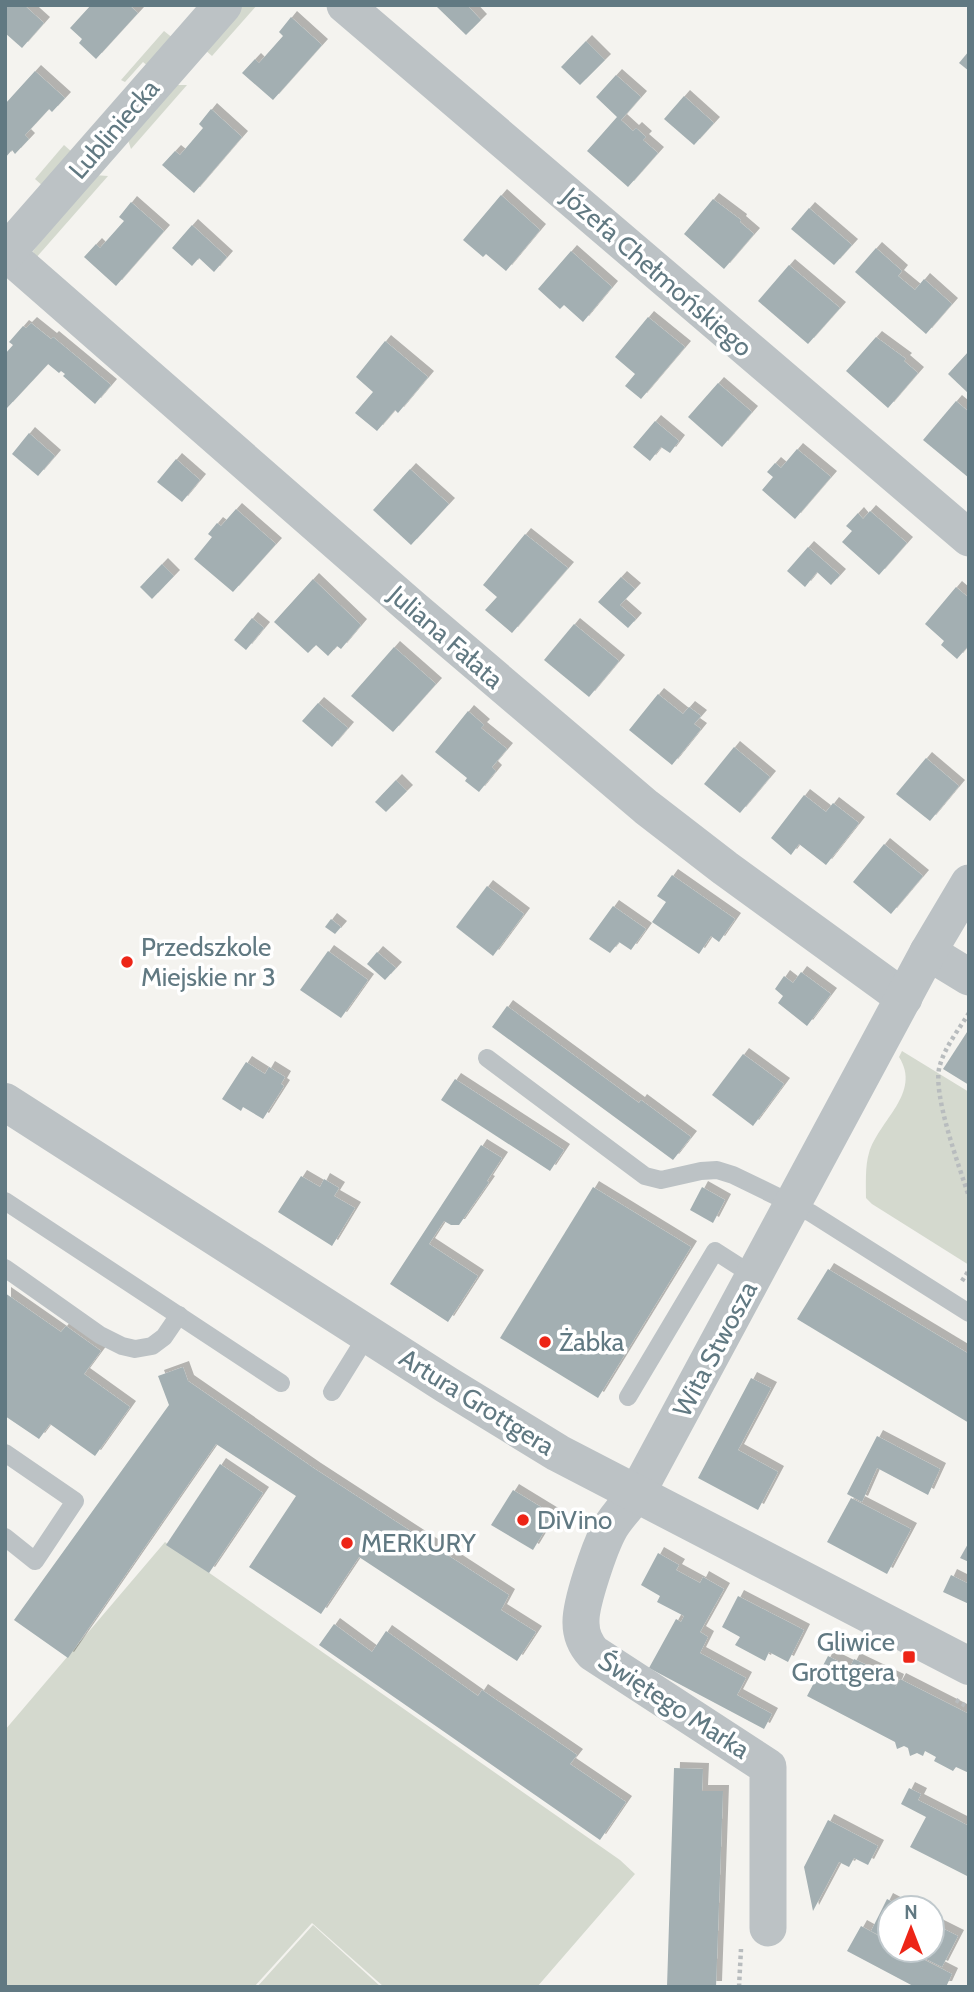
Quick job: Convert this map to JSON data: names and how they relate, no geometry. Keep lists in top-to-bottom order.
{
  "streets": {
    "street": [
      "Lubliniecka",
      "Józefa Chełmońskiego",
      "Juliana Fałata",
      "Wita Stwosza",
      "Artura Grottgera",
      "Świętego Marka"
    ]
  },
  "crossings": [
    ["Lubliniecka", "Juliana Fałata"],
    ["Juliana Fałata", "Wita Stwosza"],
    ["Wita Stwosza", "Artura Grottgera"],
    ["Wita Stwosza", "Świętego Marka"],
    ["Artura Grottgera", "Świętego Marka"]
  ],
  "places": {
    "other": [
      "Przedszkole Miejskie nr 3",
      "Żabka",
      "DiVino",
      "MERKURY"
    ],
    "transit": ["Gliwice Grottgera"]
  },
  "north": "top"
}
